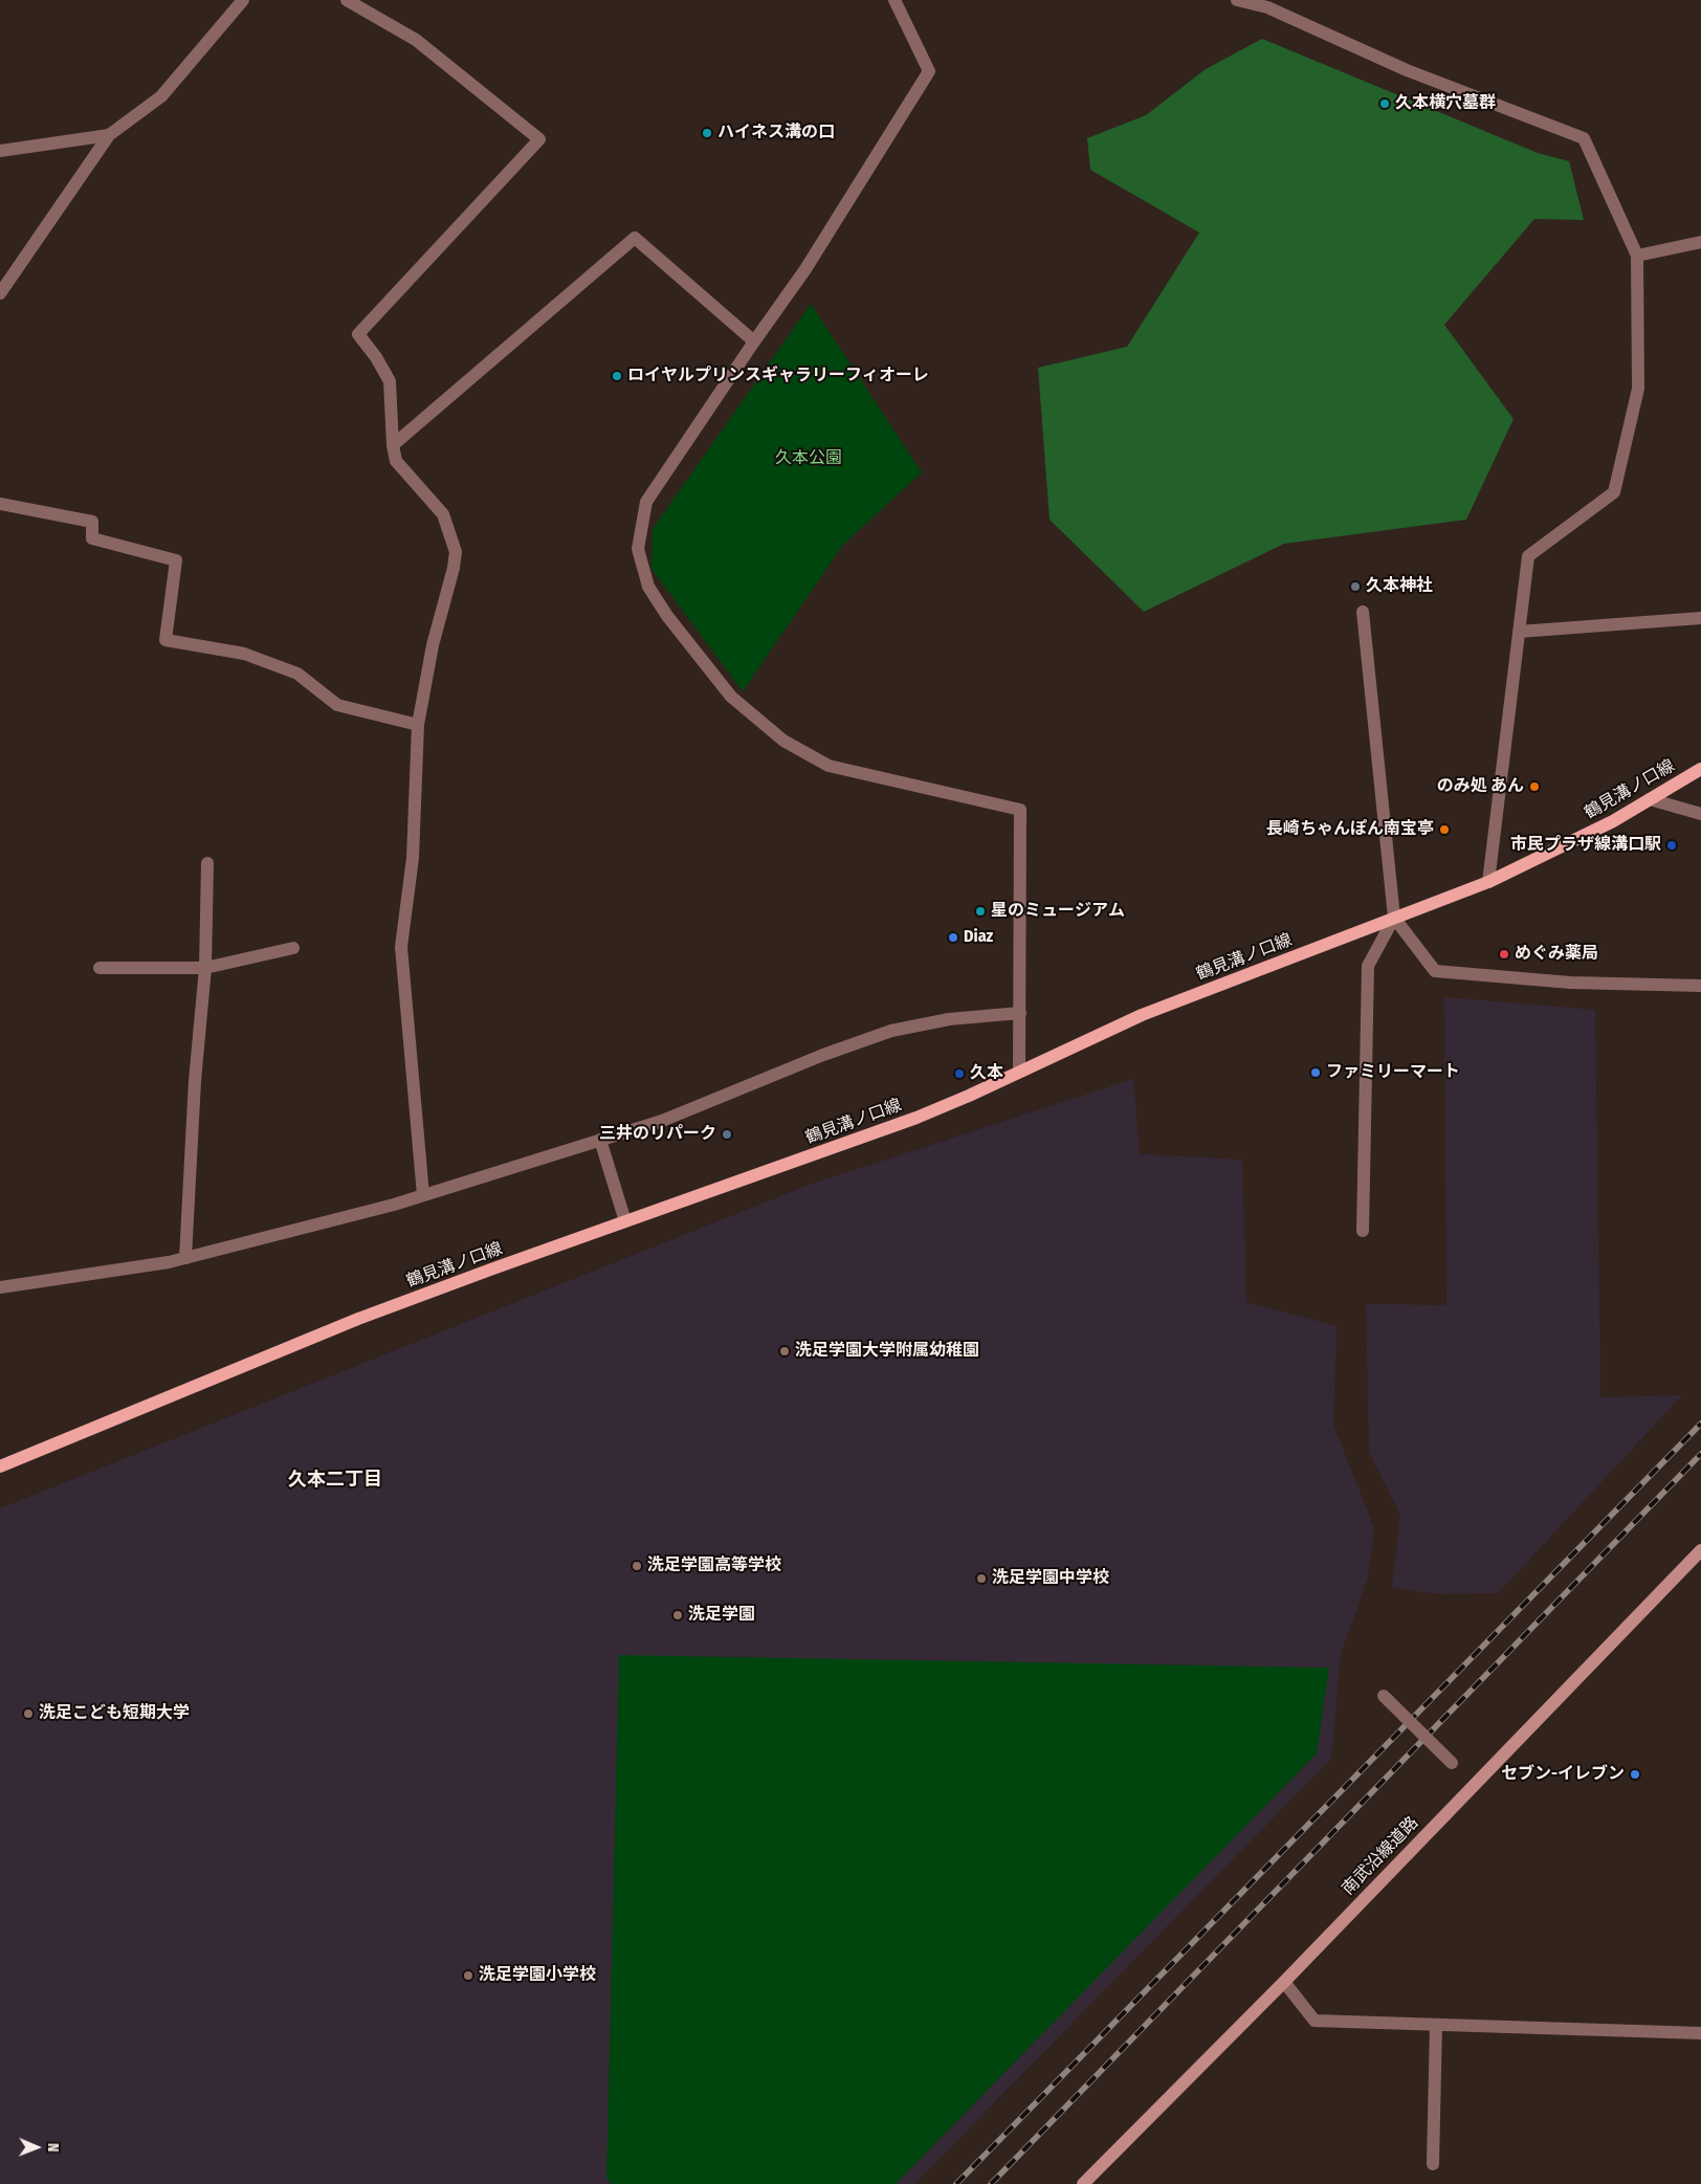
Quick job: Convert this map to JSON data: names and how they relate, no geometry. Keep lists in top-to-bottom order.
{
  "streets": {
    "main road": ["鶴見溝ノ口線"],
    "street": ["南武沿線道路"]
  },
  "districts": ["久本二丁目"],
  "parks": ["久本公園"],
  "places": [
    "久本横穴墓群",
    "ハイネス溝の口",
    "ロイヤルプリンスギャラリーフィオーレ",
    "久本神社",
    "のみ処 あん",
    "長崎ちゃんぽん南宝亭",
    "市民プラザ線溝口駅",
    "星のミュージアム",
    "Diaz",
    "めぐみ薬局",
    "ファミリーマート",
    "久本",
    "三井のリパーク",
    "洗足学園大学附属幼稚園",
    "洗足学園高等学校",
    "洗足学園中学校",
    "洗足学園",
    "洗足こども短期大学",
    "セブン-イレブン",
    "洗足学園小学校"
  ],
  "north": "right"
}
